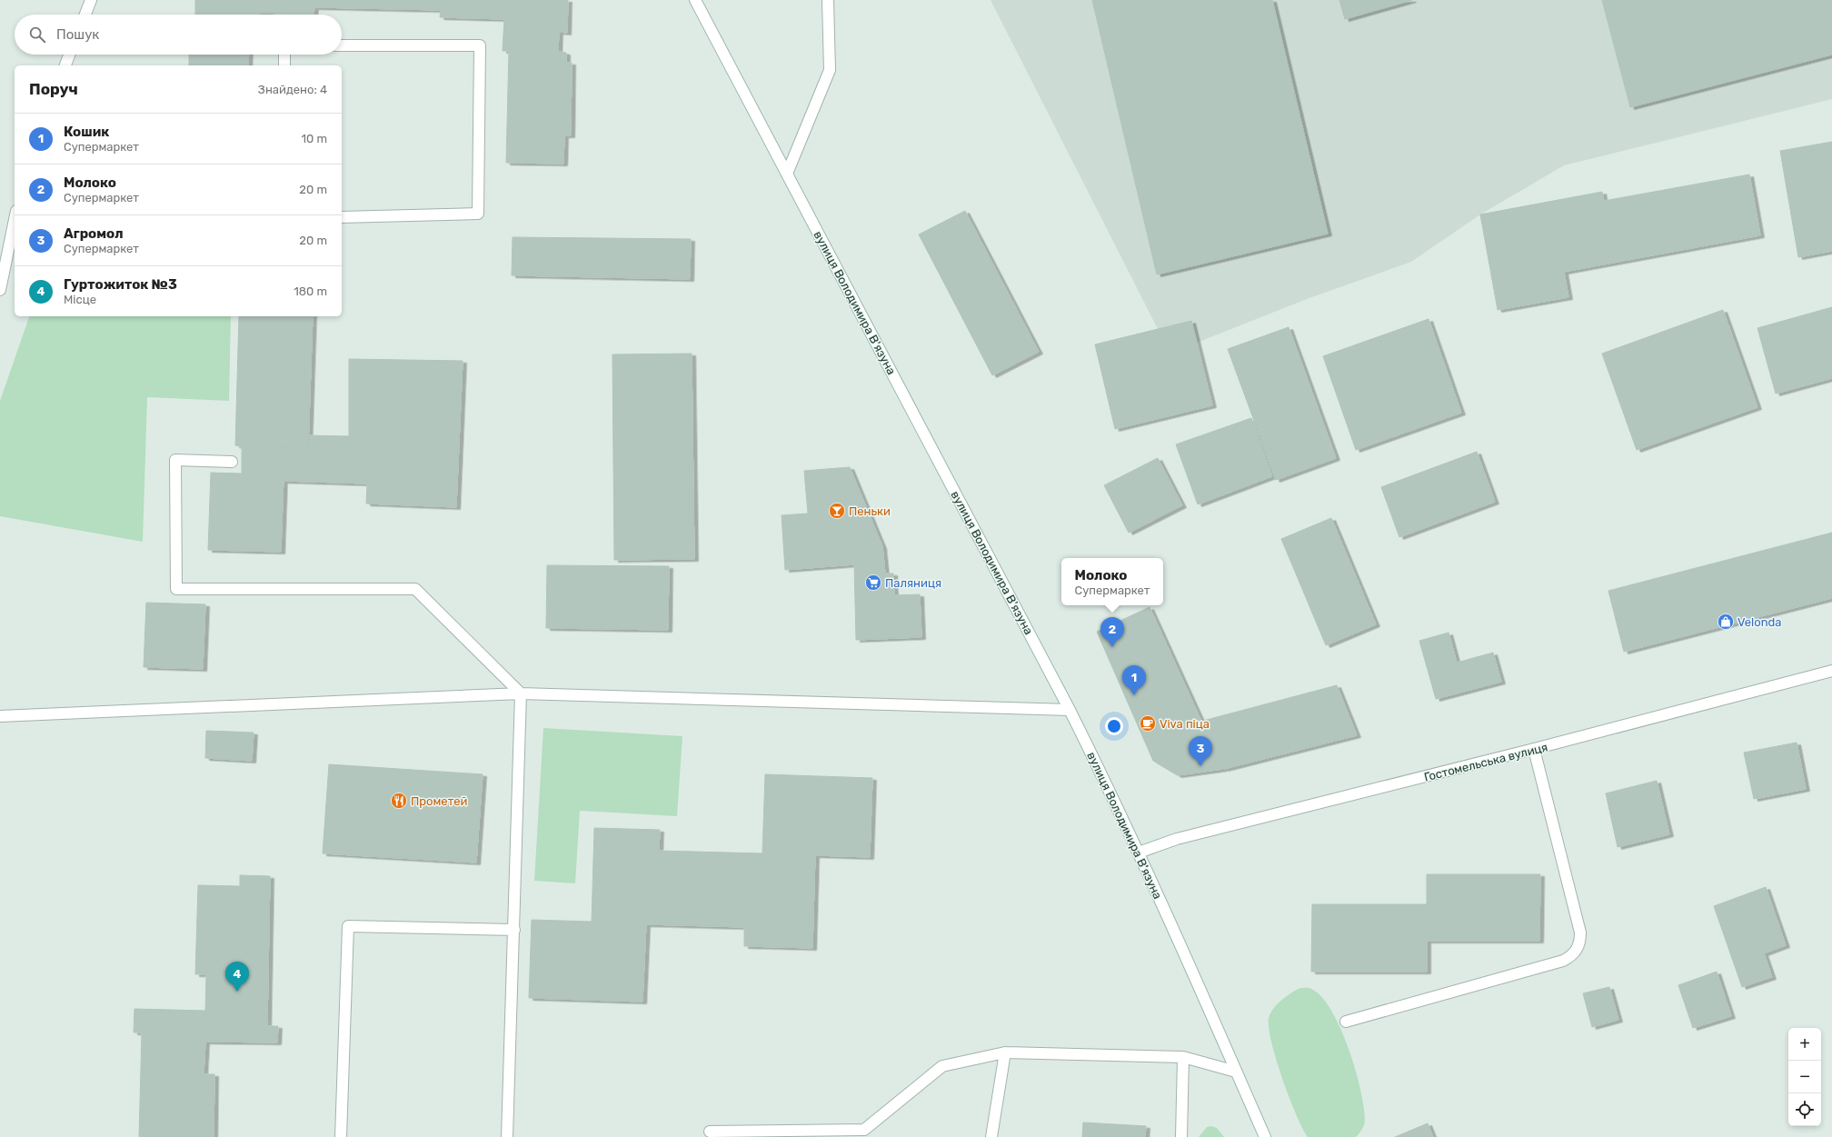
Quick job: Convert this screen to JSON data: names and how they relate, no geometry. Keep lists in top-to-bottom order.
{
  "streets": {
    "main road": ["вулиця Володимира В'язуна", "Гостомельська вулиця"]
  },
  "crossings": [
    ["вулиця Володимира В'язуна", "Гостомельська вулиця"]
  ],
  "places": {
    "bar": ["Пеньки"],
    "supermarket": ["Паляниця"],
    "shop": ["Velonda"],
    "cafe": ["Viva піца"],
    "restaurant": ["Прометей"]
  },
  "page": {
    "search": "Пошук",
    "heading": ["Поруч", "Знайдено: 4"],
    "list": [
      {
        "mark": "1",
        "name": "Кошик",
        "note": "Супермаркет",
        "value": "10 m"
      },
      {
        "mark": "2",
        "name": "Молоко",
        "note": "Супермаркет",
        "value": "20 m"
      },
      {
        "mark": "3",
        "name": "Агромол",
        "note": "Супермаркет",
        "value": "20 m"
      },
      {
        "mark": "4",
        "name": "Гуртожиток №3",
        "note": "Місце",
        "value": "180 m"
      }
    ],
    "popup": ["Молоко", "Супермаркет"],
    "pins": [
      "2",
      "1",
      "3",
      "4"
    ],
    "map_buttons": ["+", "−"]
  }
}
